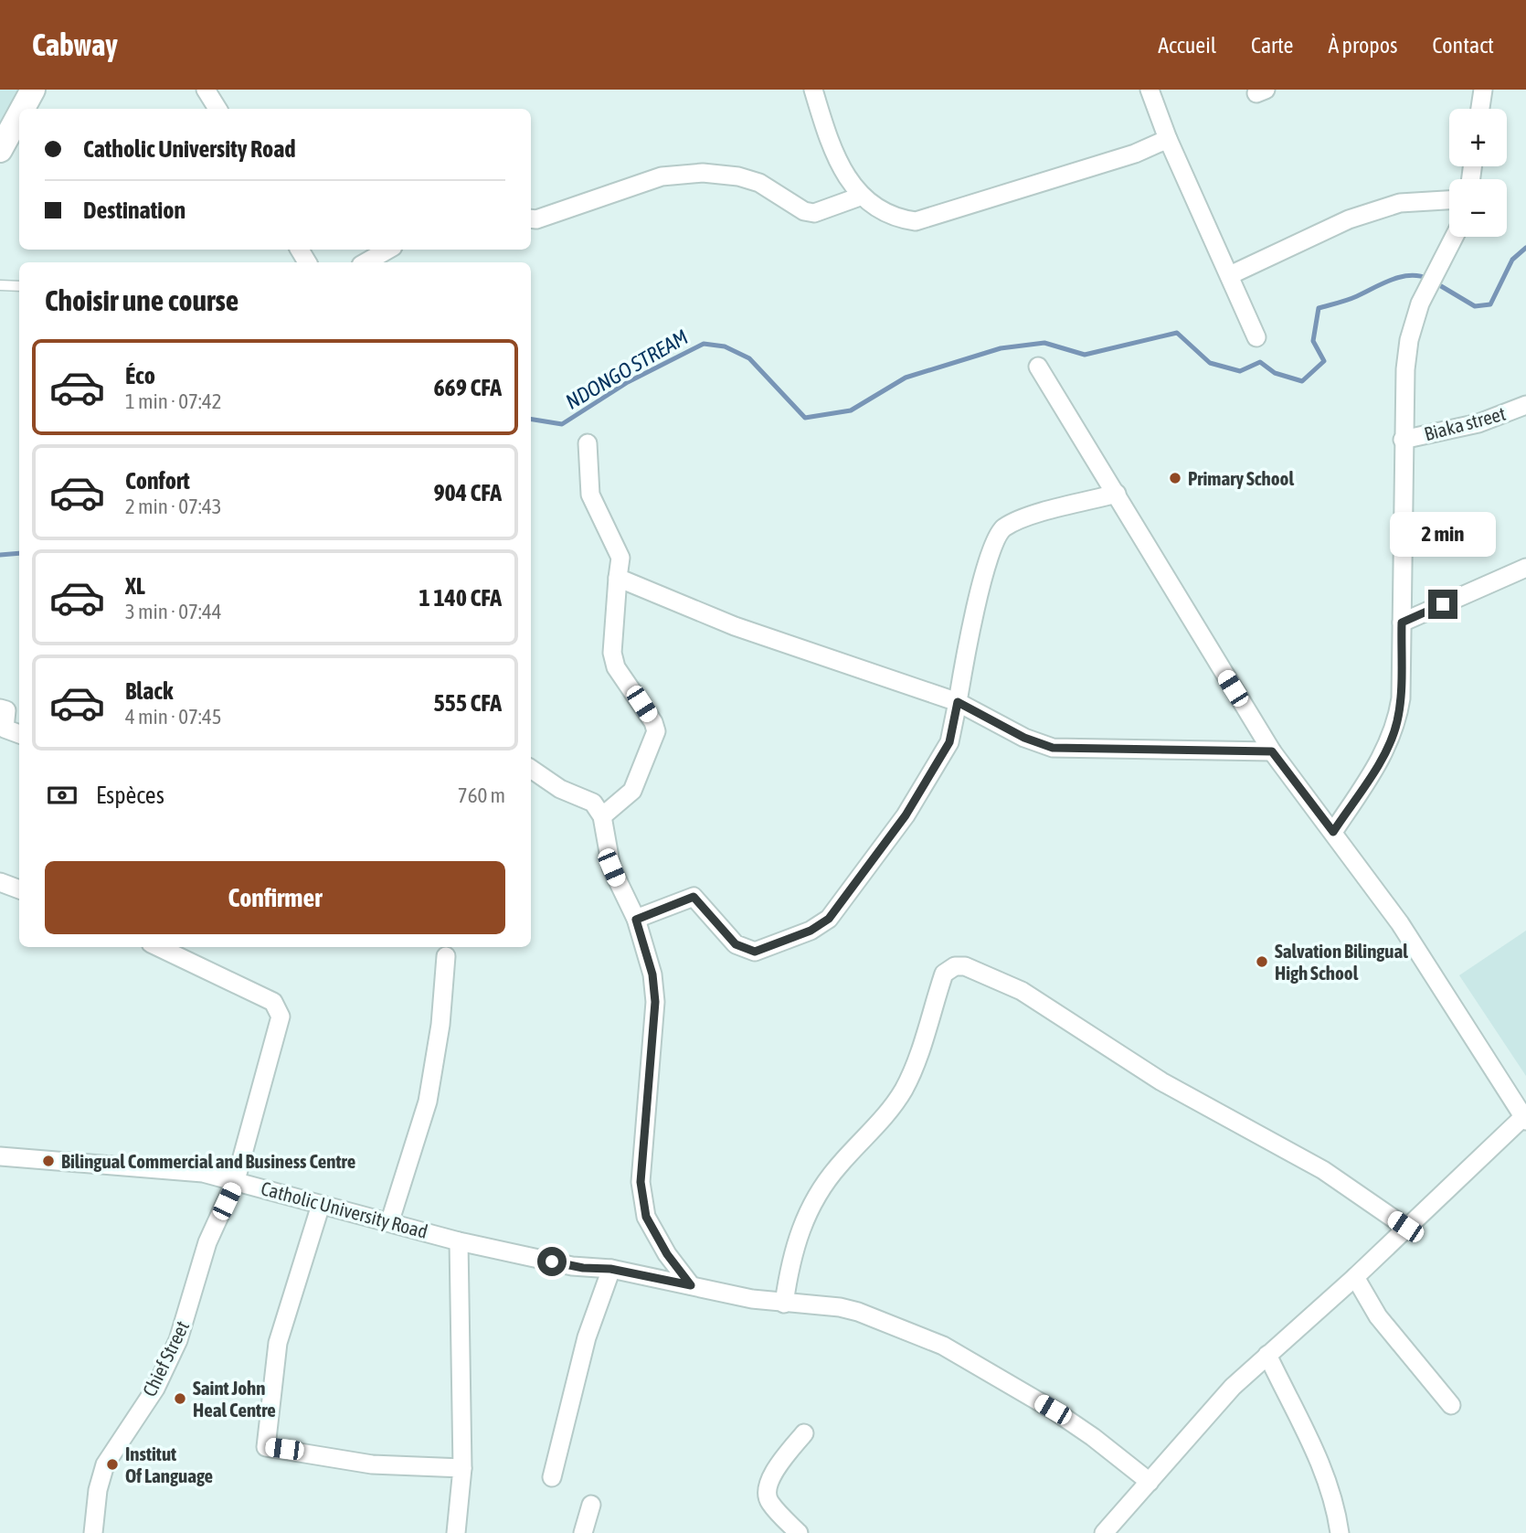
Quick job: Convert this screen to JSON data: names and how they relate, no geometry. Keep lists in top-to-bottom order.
{
  "streets": {
    "street": ["Biaka street", "Catholic University Road", "Chief Street"]
  },
  "crossings": [
    ["Catholic University Road", "Chief Street"]
  ],
  "water": ["NDONGO STREAM"],
  "places": [
    "Primary School",
    "Salvation Bilingual High School",
    "Bilingual Commercial and Business Centre",
    "Saint John Heal Centre",
    "Institut Of Language"
  ],
  "page": {
    "header": "Cabway",
    "nav": [
      "Accueil",
      "Carte",
      "À propos",
      "Contact"
    ],
    "map_buttons": ["+", "−"],
    "banner": ["Catholic University Road", "Destination"],
    "heading": "Choisir une course",
    "list": [
      {
        "name": "Éco",
        "note": "1 min · 07:42",
        "value": "669 CFA"
      },
      {
        "name": "Confort",
        "note": "2 min · 07:43",
        "value": "904 CFA"
      },
      {
        "name": "XL",
        "note": "3 min · 07:44",
        "value": "1 140 CFA"
      },
      {
        "name": "Black",
        "note": "4 min · 07:45",
        "value": "555 CFA"
      }
    ],
    "bubble": "2 min",
    "pay": ["Espèces", "760 m"],
    "buttons": "Confirmer"
  }
}
